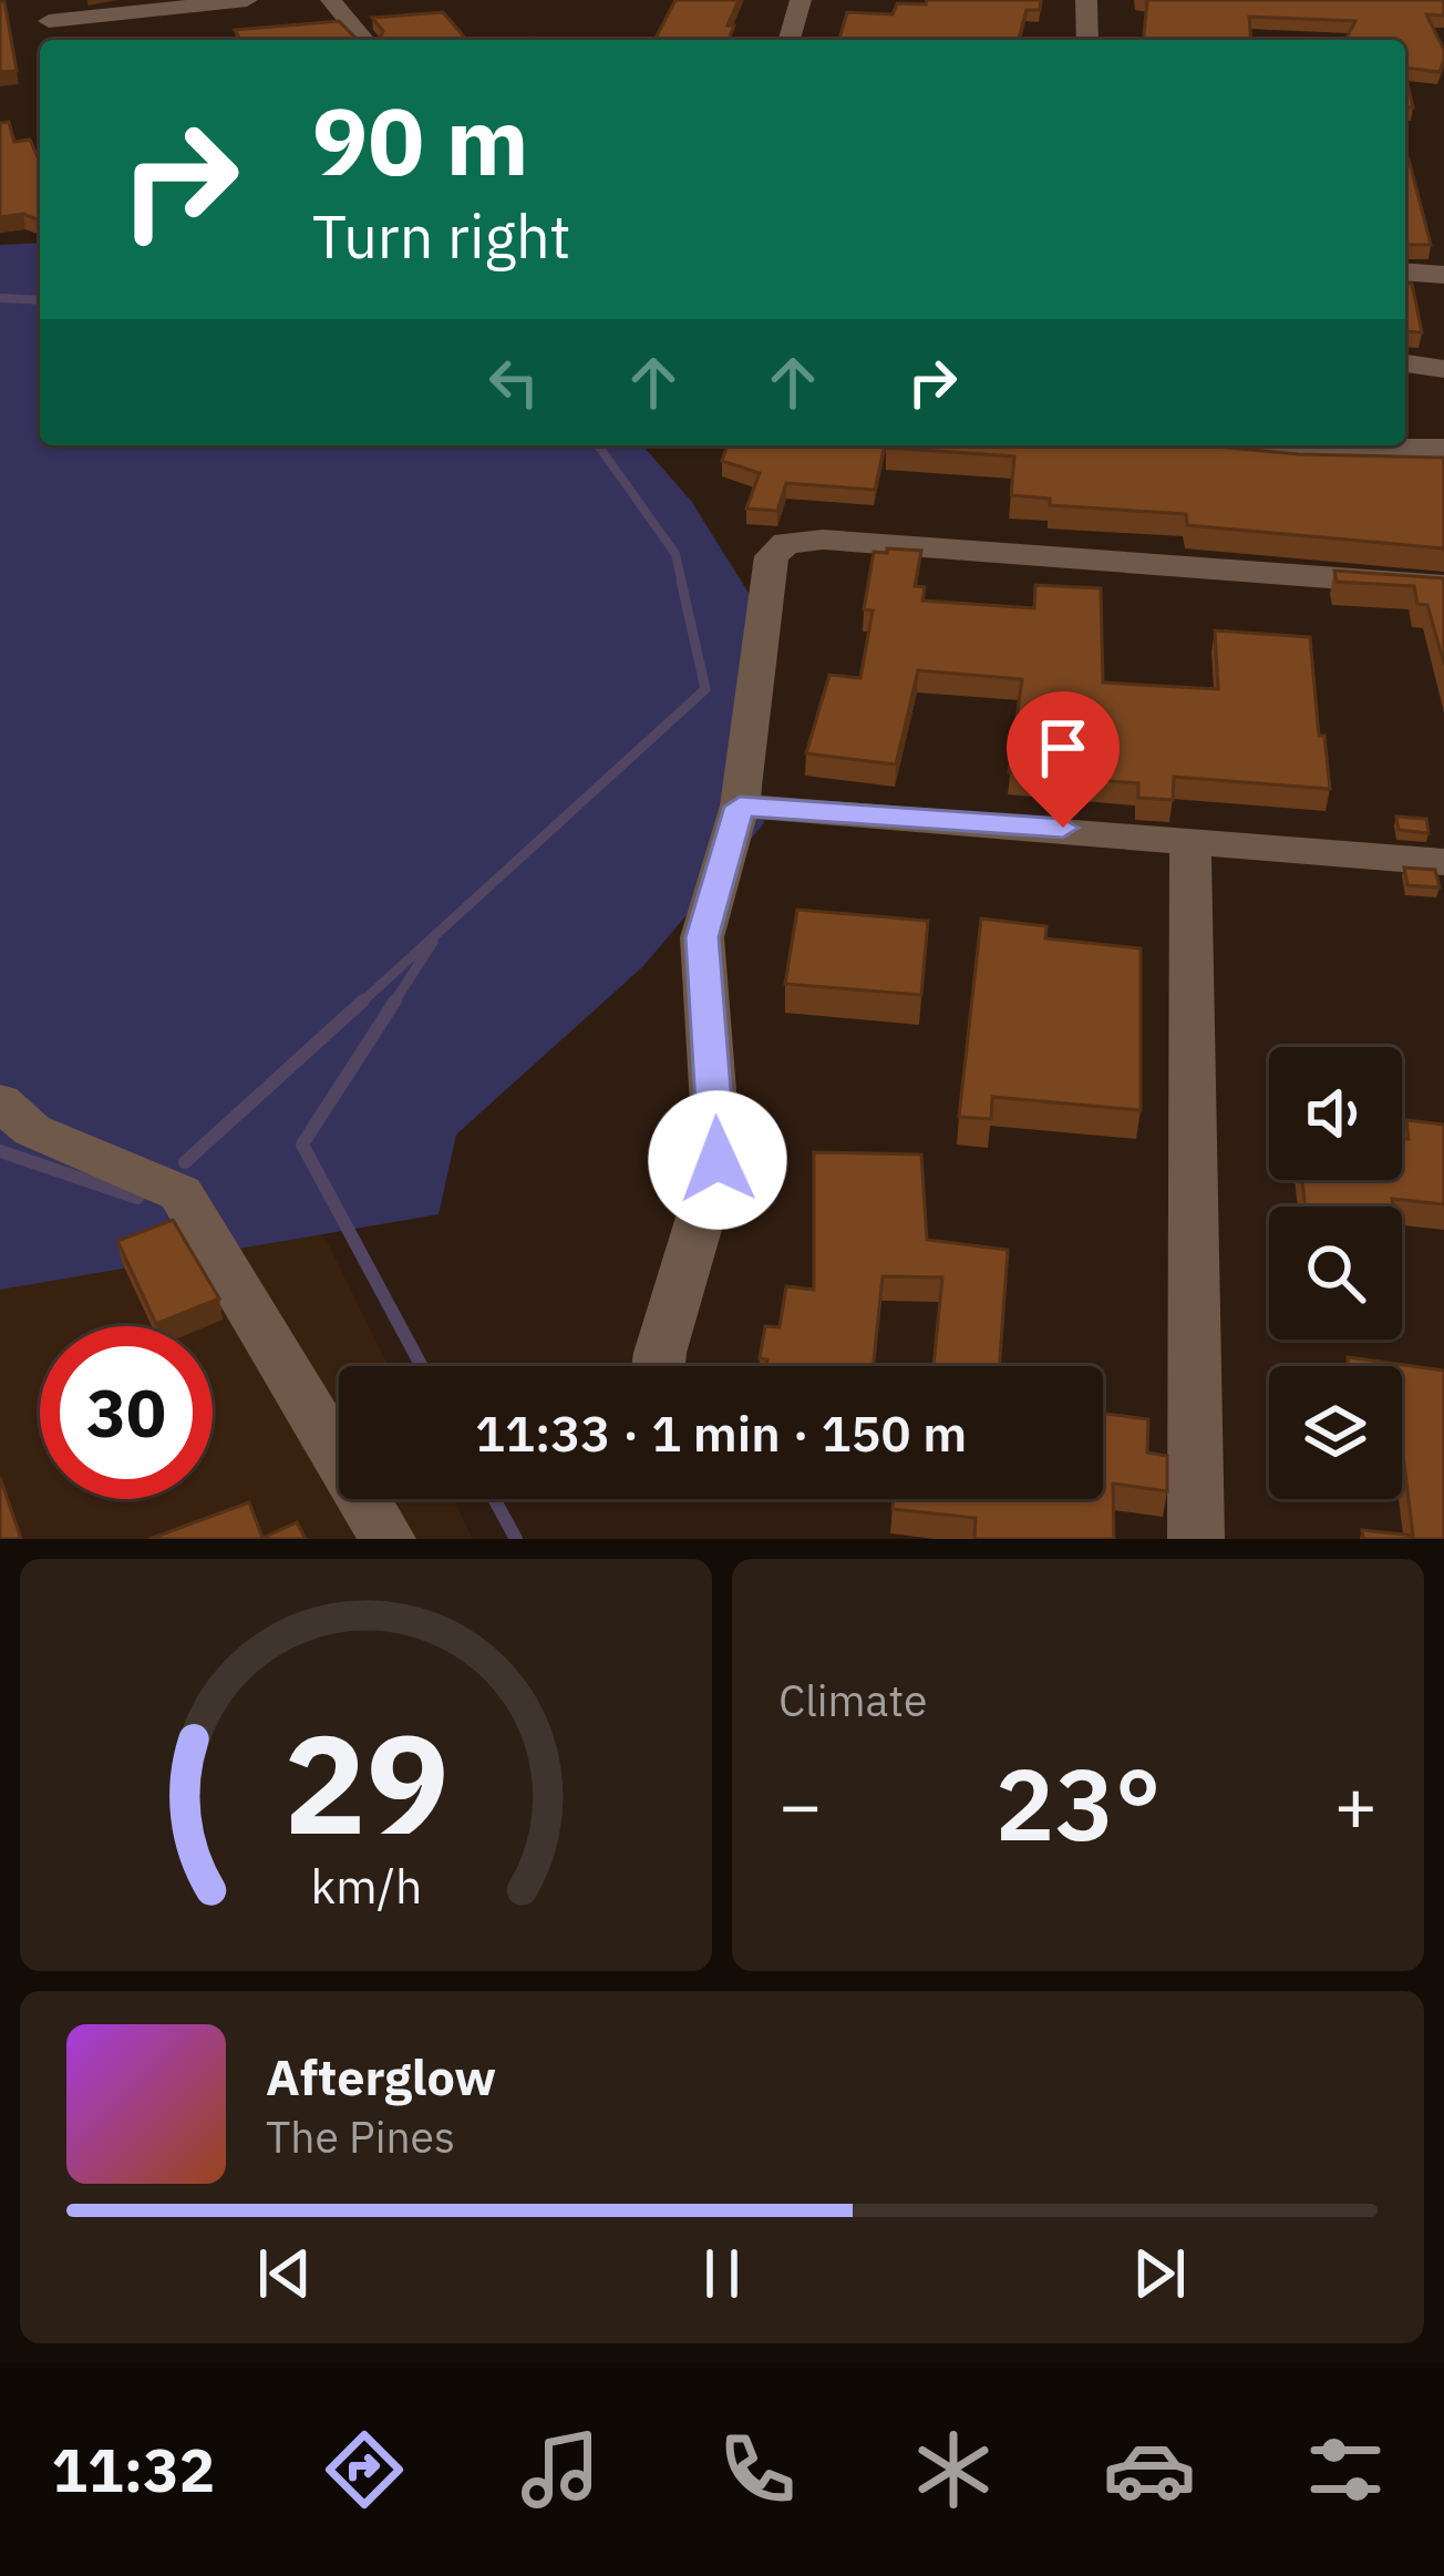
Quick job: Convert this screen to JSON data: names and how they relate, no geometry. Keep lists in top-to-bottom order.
{
  "page": {
    "turn": ["90 m", "Turn right"],
    "limit": "30",
    "trip": "11:33 · 1 min · 150 m",
    "tile": "Climate",
    "heat": ["−", "23°", "+"],
    "song": ["Afterglow", "The Pines"],
    "tabs": "11:32",
    "gauge": ["29", "km/h"]
  }
}
